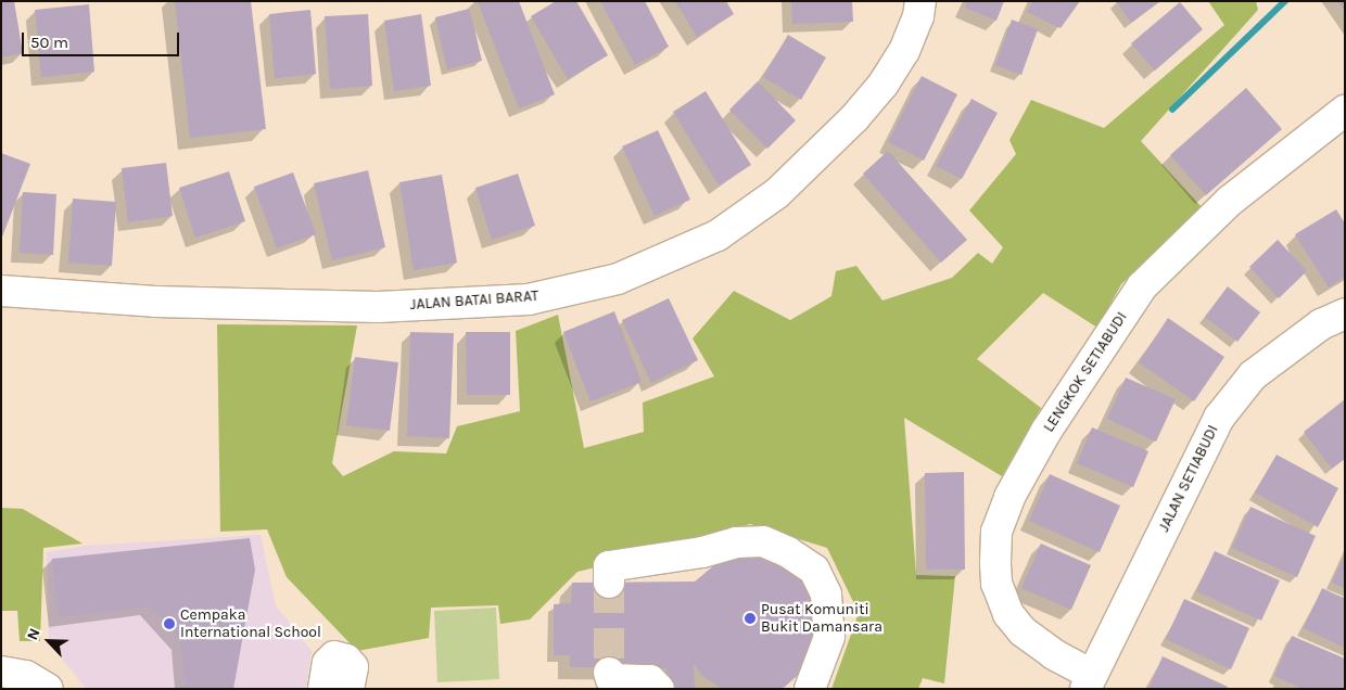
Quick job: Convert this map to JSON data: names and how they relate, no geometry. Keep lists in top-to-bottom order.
{
  "streets": {
    "street": ["JALAN BATAI BARAT", "LENGKOK SETIABUDI", "JALAN SETIABUDI"]
  },
  "crossings": [
    ["LENGKOK SETIABUDI", "JALAN SETIABUDI"]
  ],
  "places": ["Pusat Komuniti Bukit Damansara", "Cempaka International School"],
  "scale_bar": "50 m",
  "north": "top left"
}
